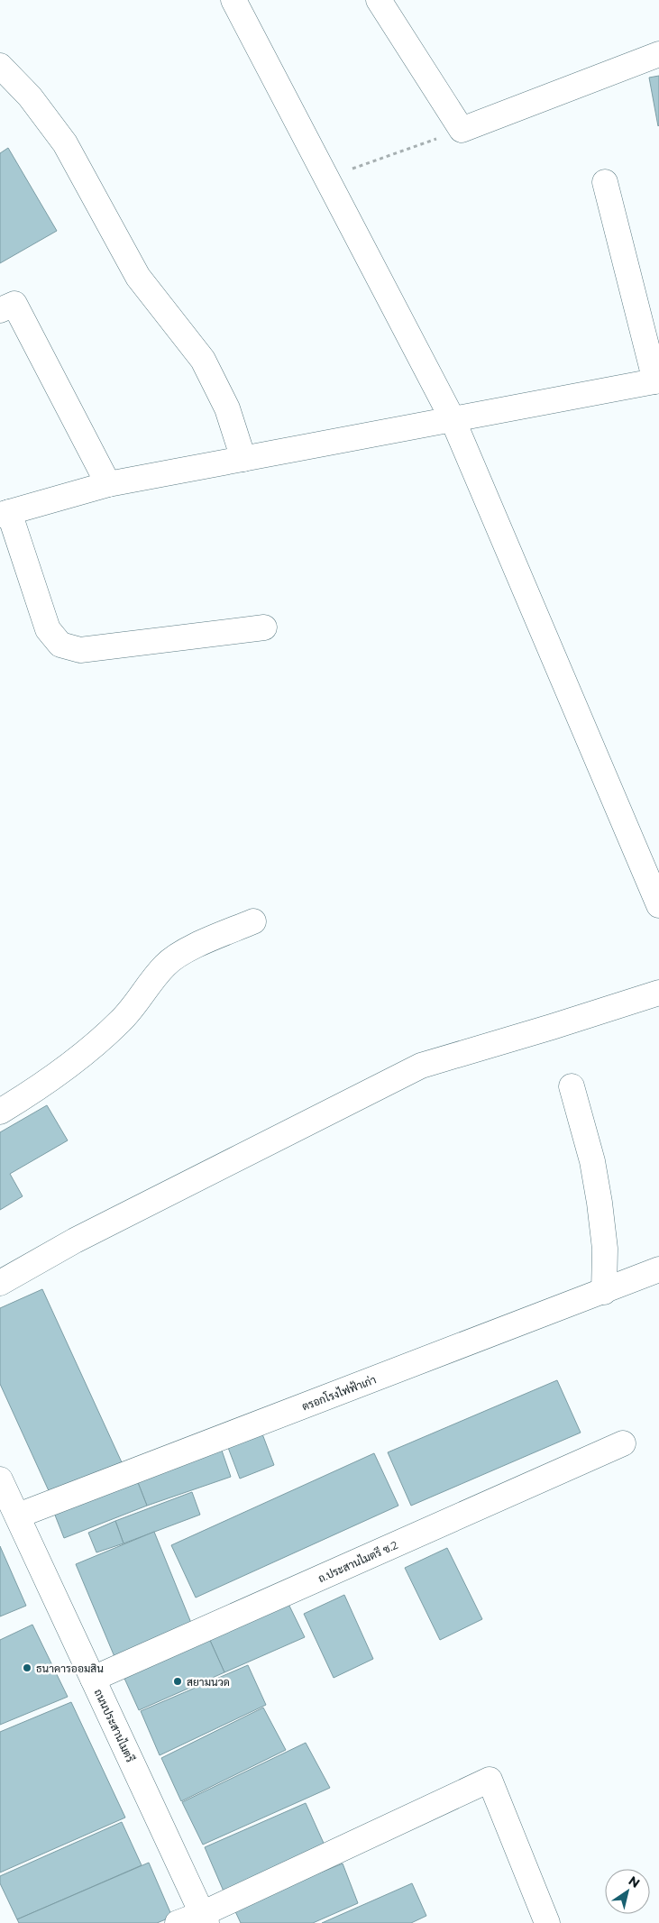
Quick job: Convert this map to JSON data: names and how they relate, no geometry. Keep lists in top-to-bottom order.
{
  "streets": {
    "street": ["ตรอกโรงไฟฟ้าเก่า", "ถ.ประสานไมตรี ซ.2", "ถนนประสานไมตรี"]
  },
  "crossings": [
    ["ตรอกโรงไฟฟ้าเก่า", "ถนนประสานไมตรี"],
    ["ถ.ประสานไมตรี ซ.2", "ถนนประสานไมตรี"]
  ],
  "places": ["ธนาคารออมสิน", "สยามนวด"],
  "north": "top right"
}
